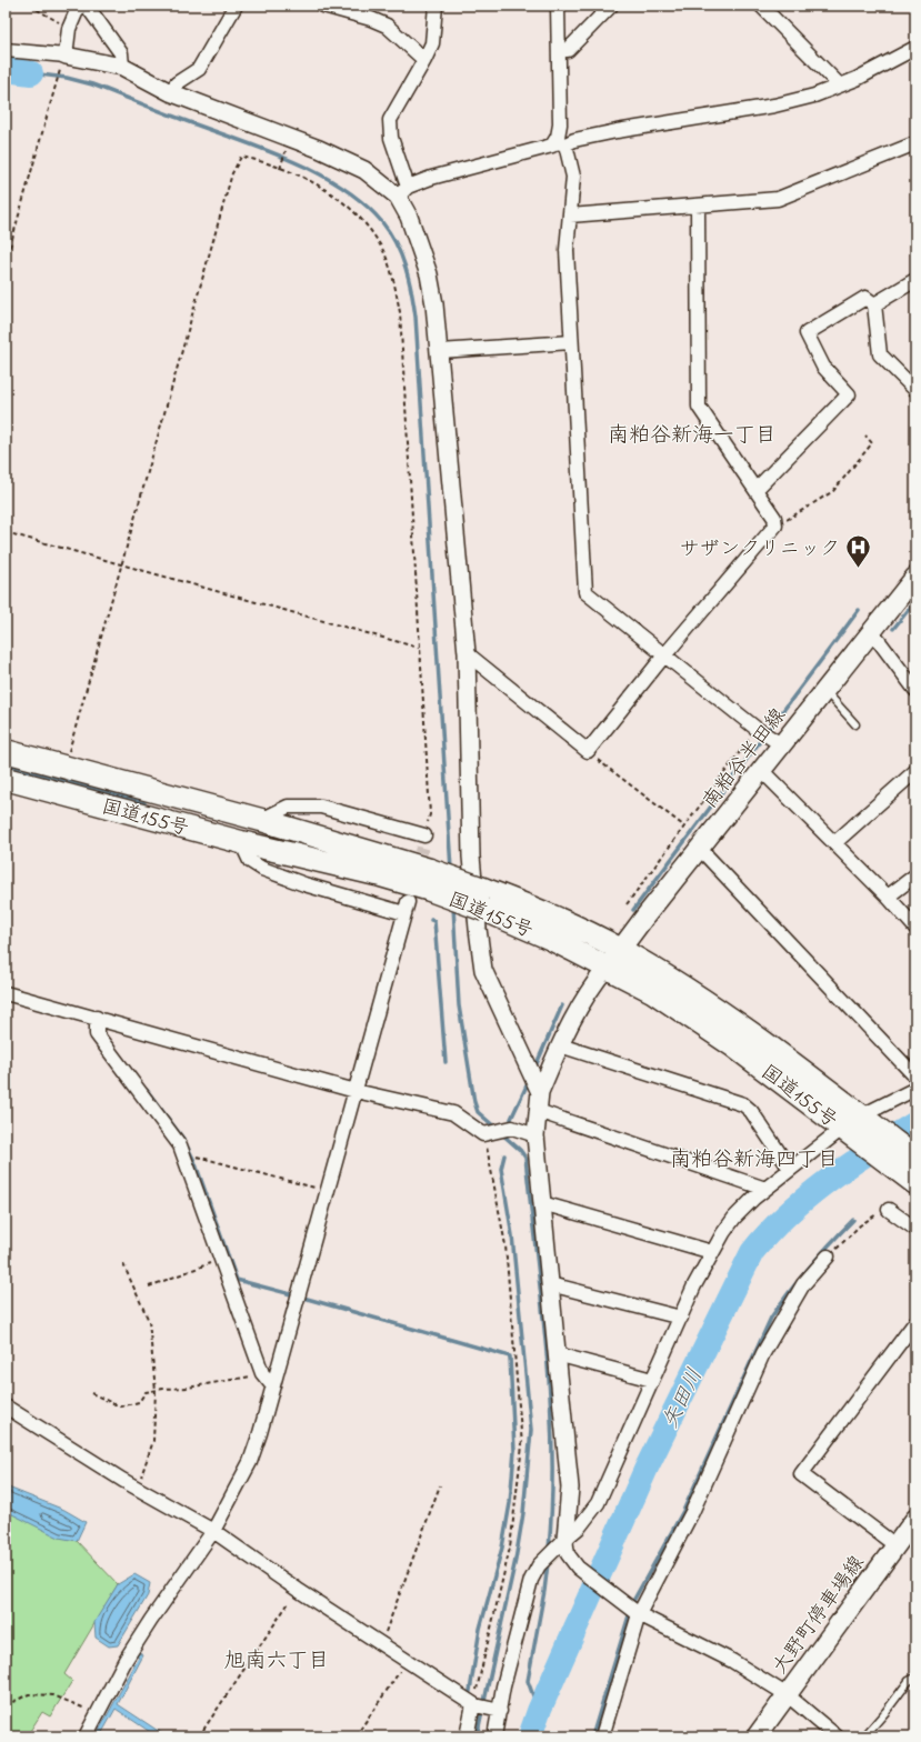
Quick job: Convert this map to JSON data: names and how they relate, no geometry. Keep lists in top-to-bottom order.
{
  "streets": {
    "highway": ["国道155号"],
    "main road": ["南粕谷半田線", "大野町停車場線"]
  },
  "crossings": [
    ["南粕谷半田線", "国道155号"]
  ],
  "districts": ["南粕谷新海一丁目", "南粕谷新海四丁目", "旭南六丁目"],
  "water": ["矢田川"],
  "places": {
    "hospital": ["サザンクリニック"]
  }
}
